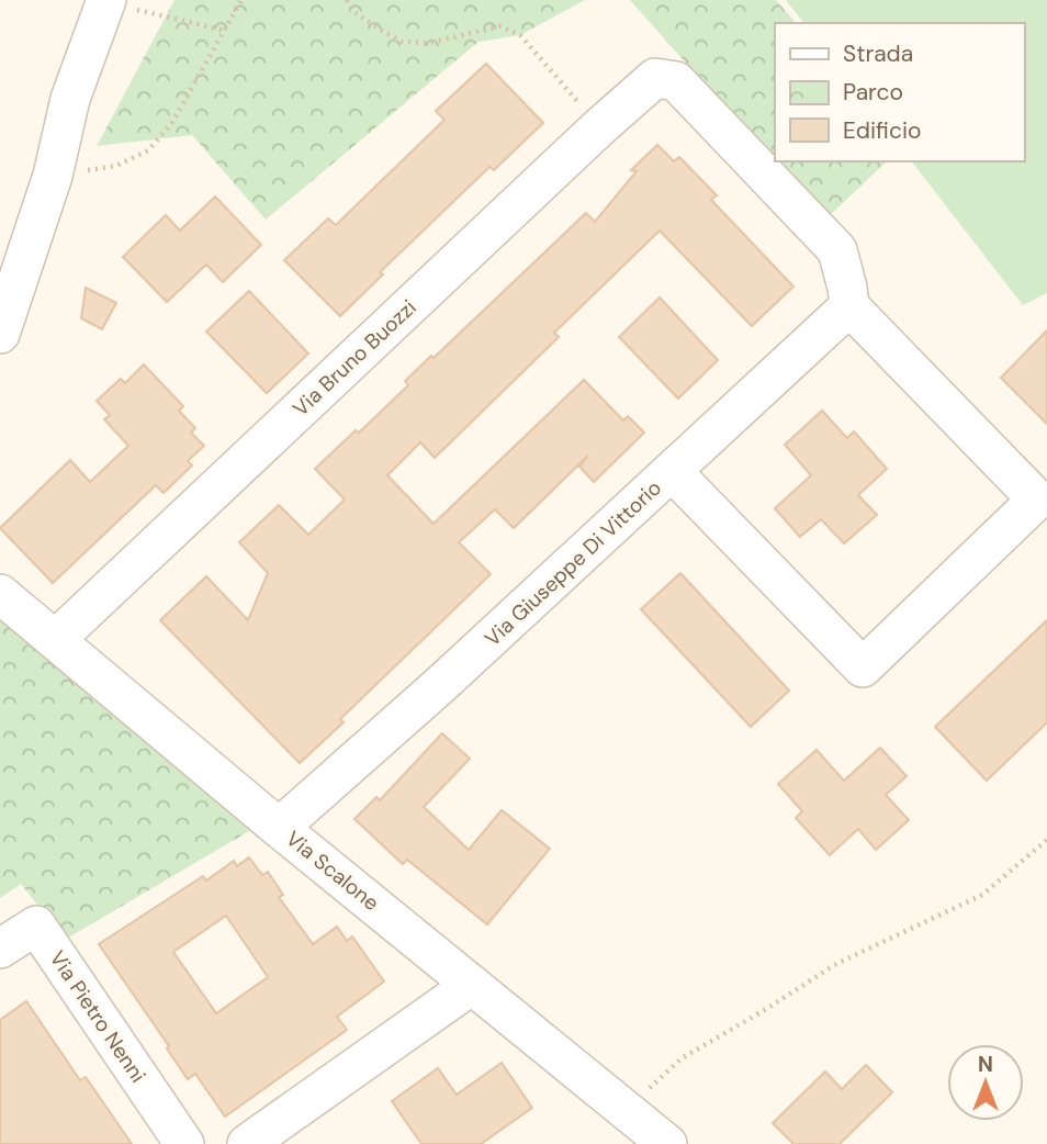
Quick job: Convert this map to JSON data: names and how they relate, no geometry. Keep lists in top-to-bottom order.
{
  "streets": {
    "street": [
      "Via Bruno Buozzi",
      "Via Giuseppe Di Vittorio",
      "Via Scalone",
      "Via Pietro Nenni"
    ]
  },
  "crossings": [
    ["Via Bruno Buozzi", "Via Giuseppe Di Vittorio"],
    ["Via Bruno Buozzi", "Via Scalone"],
    ["Via Giuseppe Di Vittorio", "Via Scalone"]
  ],
  "legend": ["Strada", "Parco", "Edificio"],
  "north": "top"
}
